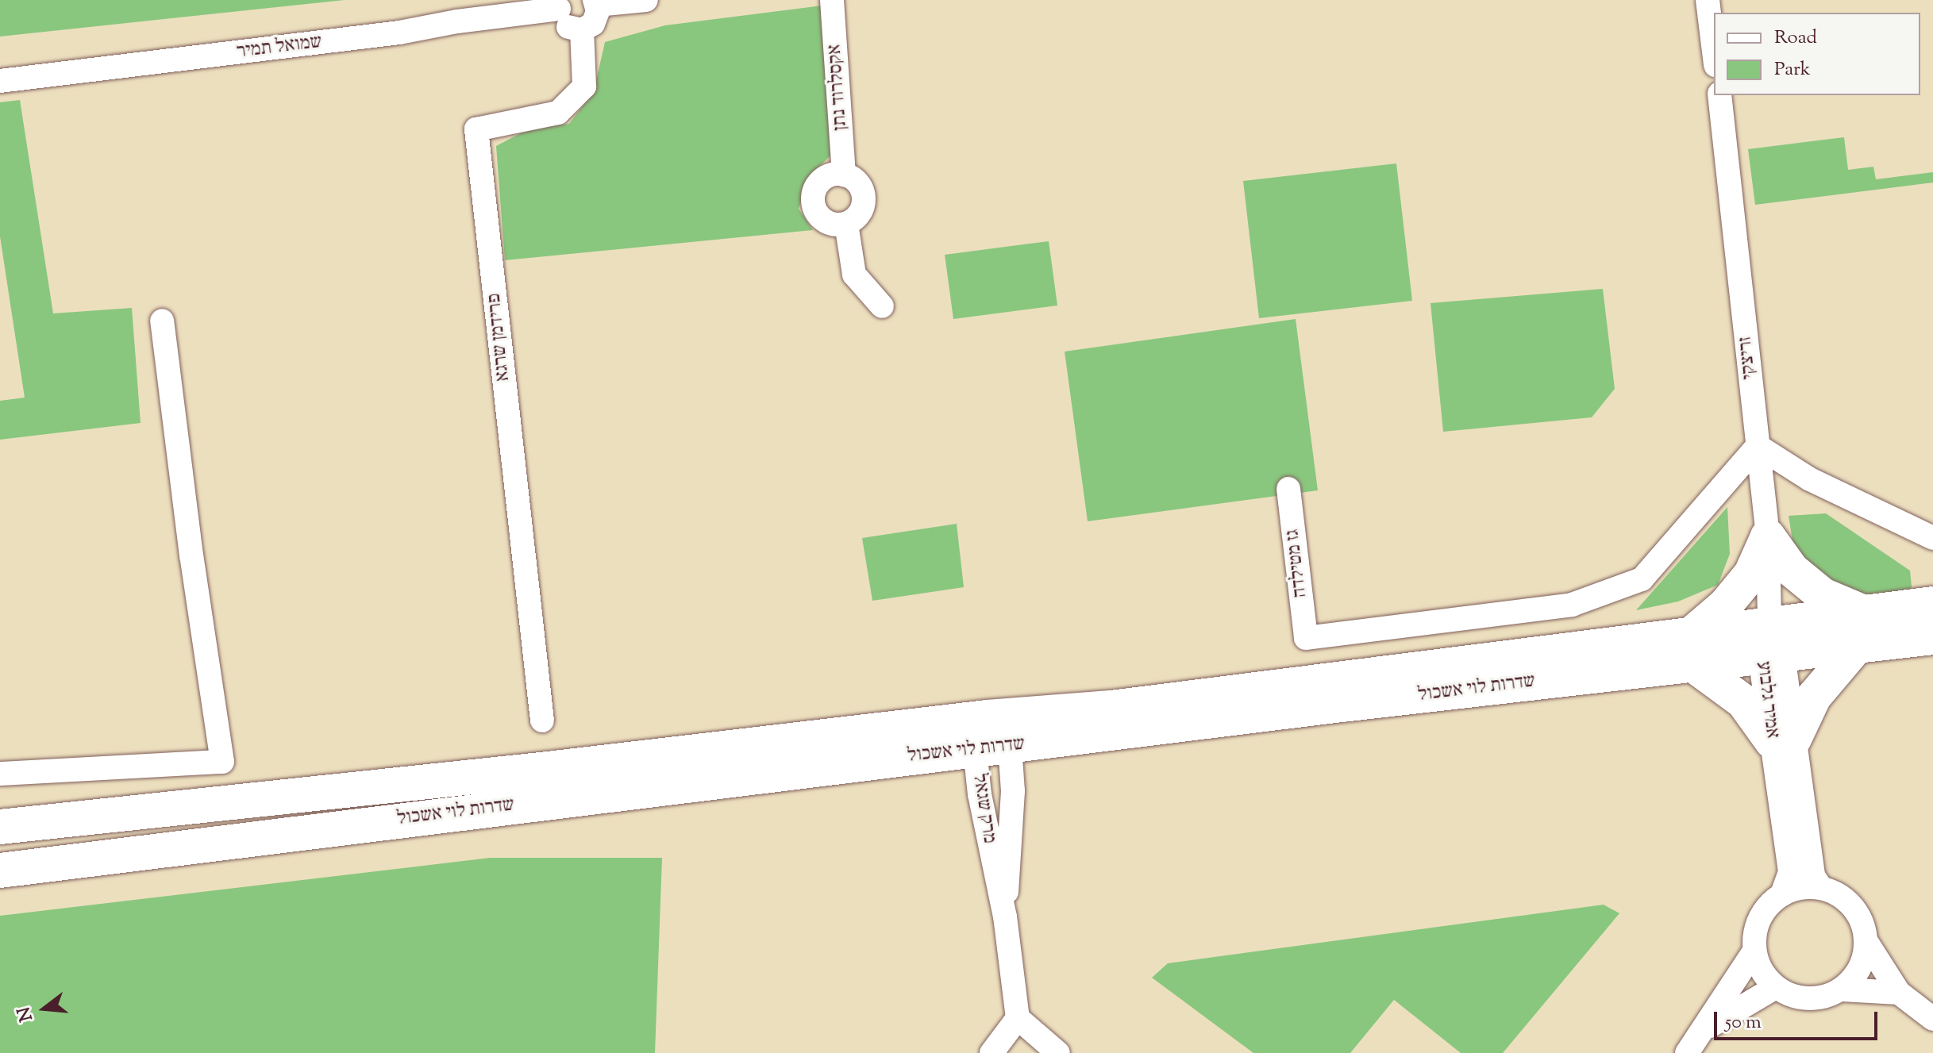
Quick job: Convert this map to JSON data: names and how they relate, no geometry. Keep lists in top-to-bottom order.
{
  "streets": {
    "street": [
      "שמואל תמיר",
      "אקסלרוד נתן",
      "פרידמן שרגא",
      "זריצקי",
      "גז מטילדה",
      "שדרות לוי אשכול",
      "אמיר גלבוע",
      "מרק שגאל"
    ]
  },
  "crossings": [
    ["זריצקי", "גז מטילדה"],
    ["זריצקי", "שדרות לוי אשכול"],
    ["זריצקי", "אמיר גלבוע"],
    ["שדרות לוי אשכול", "אמיר גלבוע"],
    ["שדרות לוי אשכול", "מרק שגאל"]
  ],
  "legend": ["Road", "Park"],
  "scale_bar": "50 m",
  "north": "left"
}
